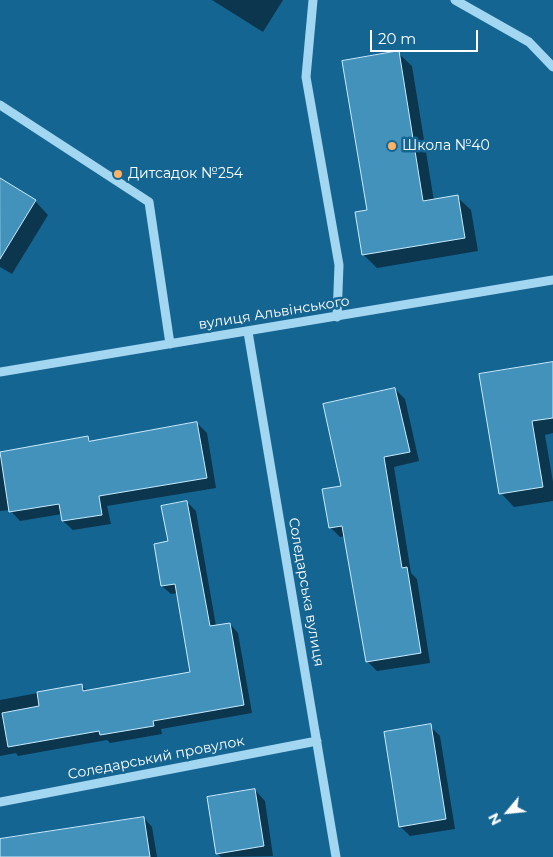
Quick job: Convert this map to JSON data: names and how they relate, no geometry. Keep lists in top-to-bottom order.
{
  "streets": {
    "street": ["вулиця Альвінського", "Соледарська вулиця", "Соледарський провулок"]
  },
  "crossings": [
    ["вулиця Альвінського", "Соледарська вулиця"],
    ["Соледарська вулиця", "Соледарський провулок"]
  ],
  "places": ["Школа №40", "Дитсадок №254"],
  "scale_bar": "20 m",
  "north": "bottom left"
}
